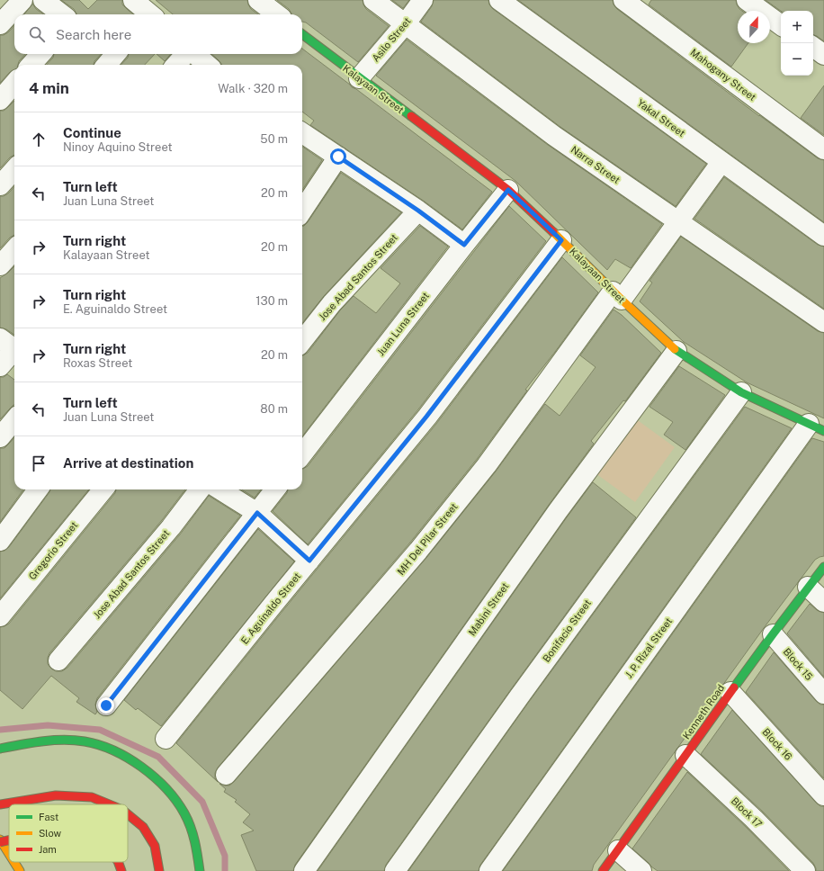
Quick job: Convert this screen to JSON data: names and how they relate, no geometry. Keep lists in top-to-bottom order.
{
  "streets": {
    "street": [
      "Asilo Street",
      "Mahogany Street",
      "Kalayaan Street",
      "Yakal Street",
      "Narra Street",
      "Jose Abad Santos Street",
      "Juan Luna Street",
      "MH Del Pilar Street",
      "Gregorio Street",
      "E. Aguinaldo Street",
      "Mabini Street",
      "Bonifacio Street",
      "J. P. Rizal Street",
      "Block 15",
      "Kenneth Road",
      "Block 16",
      "Block 17"
    ]
  },
  "crossings": [
    ["Asilo Street", "Kalayaan Street"],
    ["Asilo Street", "Narra Street"],
    ["Kalayaan Street", "Juan Luna Street"],
    ["Kalayaan Street", "MH Del Pilar Street"],
    ["Kalayaan Street", "E. Aguinaldo Street"],
    ["Kalayaan Street", "Mabini Street"],
    ["Kalayaan Street", "Bonifacio Street"],
    ["Kalayaan Street", "J. P. Rizal Street"],
    ["Yakal Street", "MH Del Pilar Street"],
    ["Narra Street", "MH Del Pilar Street"],
    ["Block 15", "Kenneth Road"],
    ["Kenneth Road", "Block 16"],
    ["Kenneth Road", "Block 17"]
  ],
  "legend": ["Fast", "Slow", "Jam"],
  "north": "top",
  "page": {
    "map_buttons": ["+", "−"],
    "search": "Search here",
    "heading": ["4 min", "Walk · 320 m"],
    "list": [
      ["Continue", "Ninoy Aquino Street", "50 m"],
      ["Turn left", "Juan Luna Street", "20 m"],
      ["Turn right", "Kalayaan Street", "20 m"],
      ["Turn right", "E. Aguinaldo Street", "130 m"],
      ["Turn right", "Roxas Street", "20 m"],
      ["Turn left", "Juan Luna Street", "80 m"],
      "Arrive at destination"
    ]
  }
}
